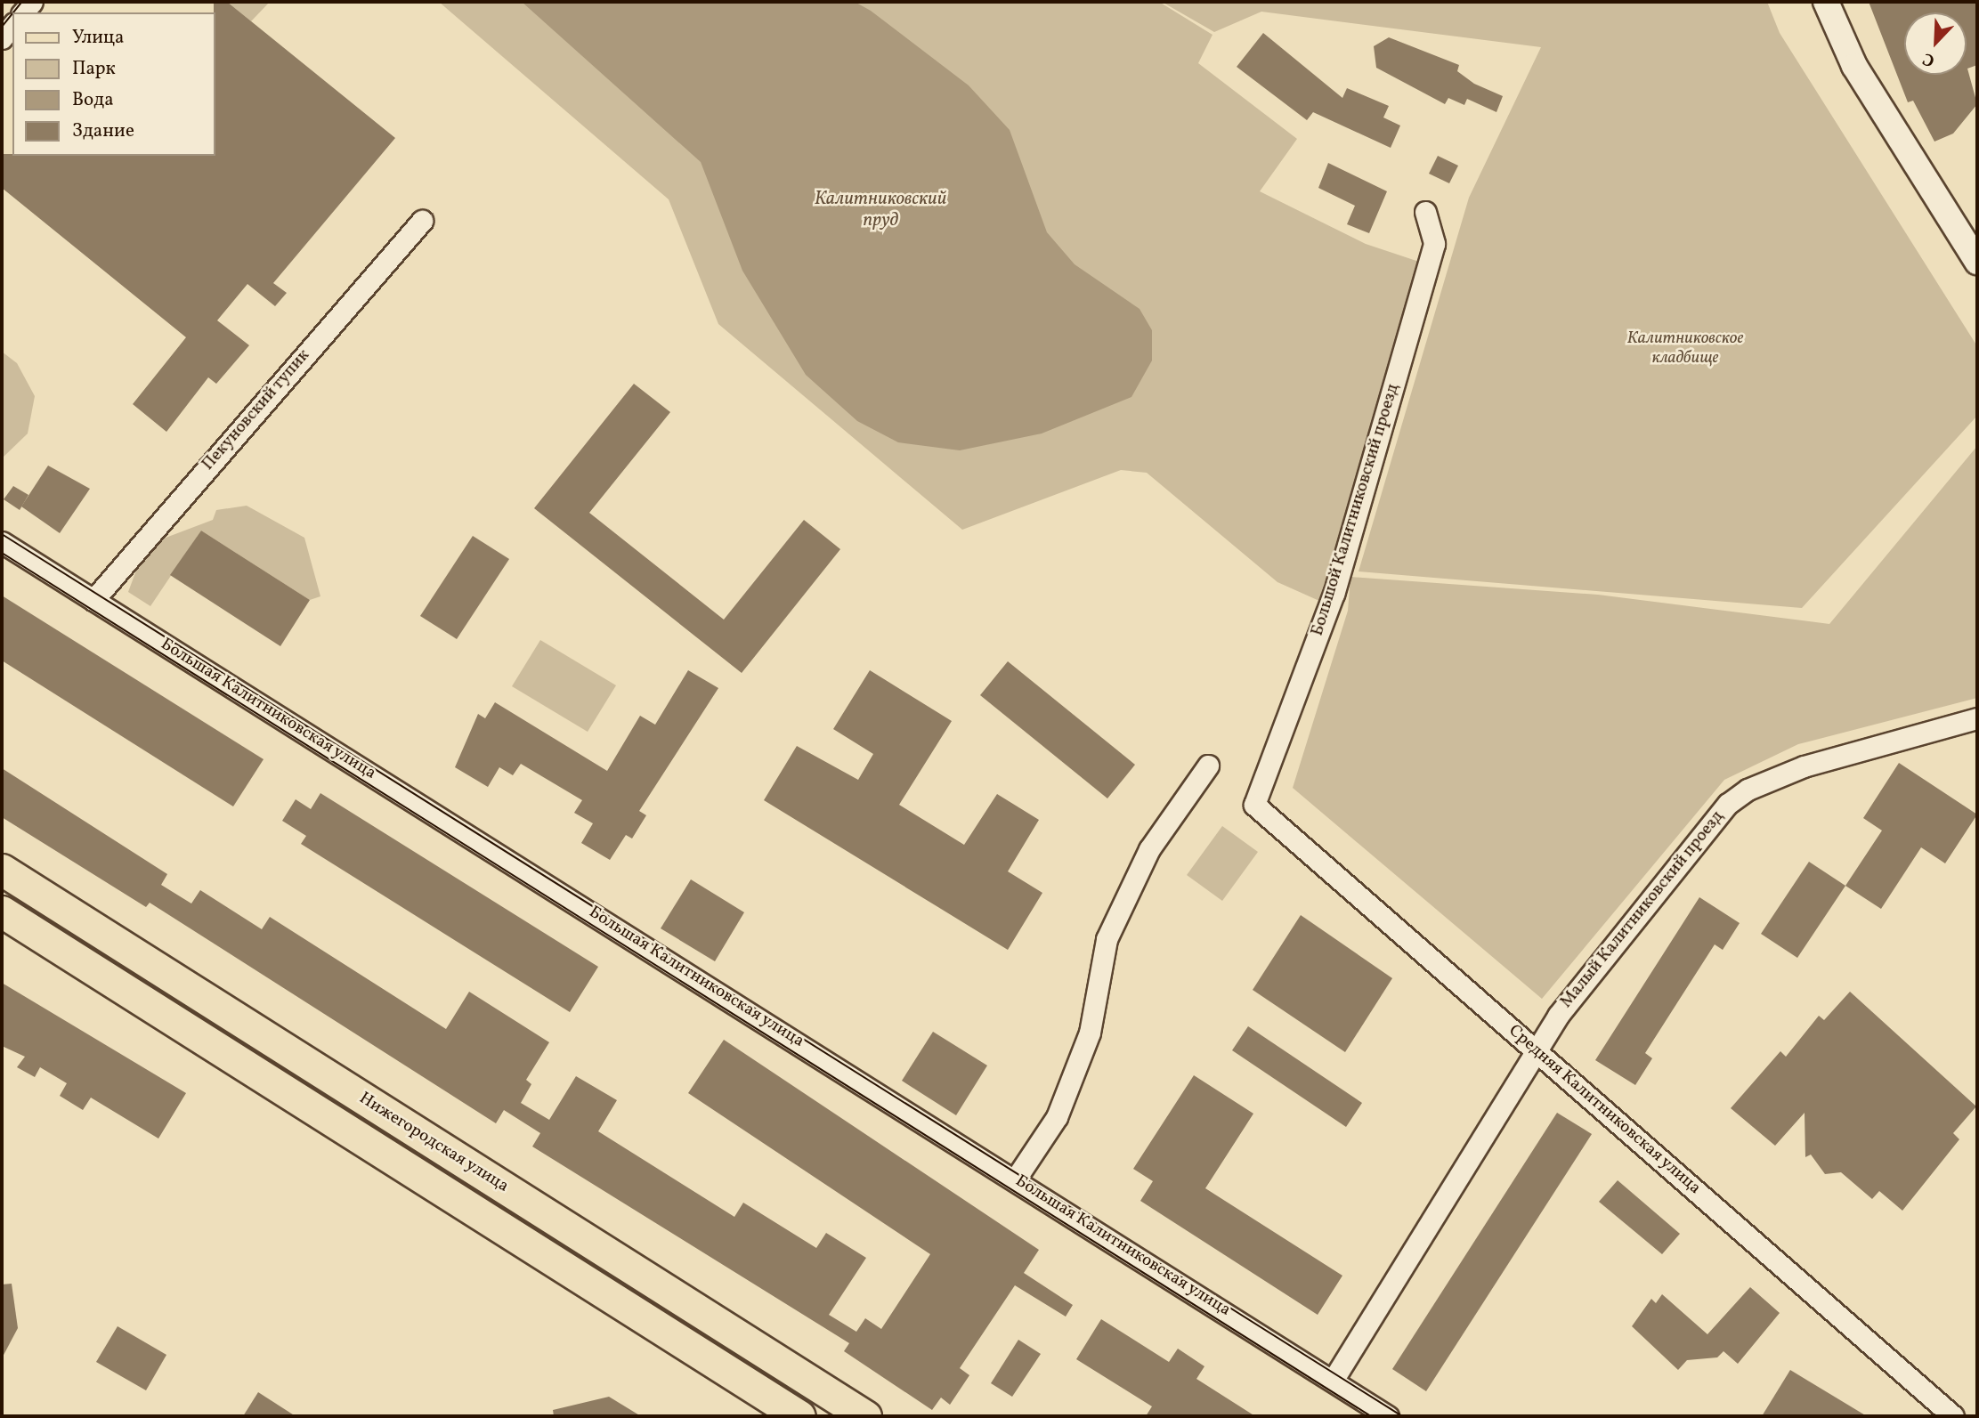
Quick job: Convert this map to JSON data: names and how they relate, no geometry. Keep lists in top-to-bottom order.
{
  "streets": {
    "main road": ["Нижегородская улица"],
    "street": [
      "Пекуновский тупик",
      "Большой Калитниковский проезд",
      "Большая Калитниковская улица",
      "Малый Калитниковский проезд",
      "Средняя Калитниковская улица"
    ]
  },
  "crossings": [
    ["Пекуновский тупик", "Большая Калитниковская улица"],
    ["Большой Калитниковский проезд", "Средняя Калитниковская улица"],
    ["Большая Калитниковская улица", "Малый Калитниковский проезд"],
    ["Малый Калитниковский проезд", "Средняя Калитниковская улица"]
  ],
  "water": ["Калитниковский пруд"],
  "parks": ["Калитниковское кладбище"],
  "legend": [
    "Улица",
    "Парк",
    "Вода",
    "Здание"
  ],
  "north": "bottom left"
}
